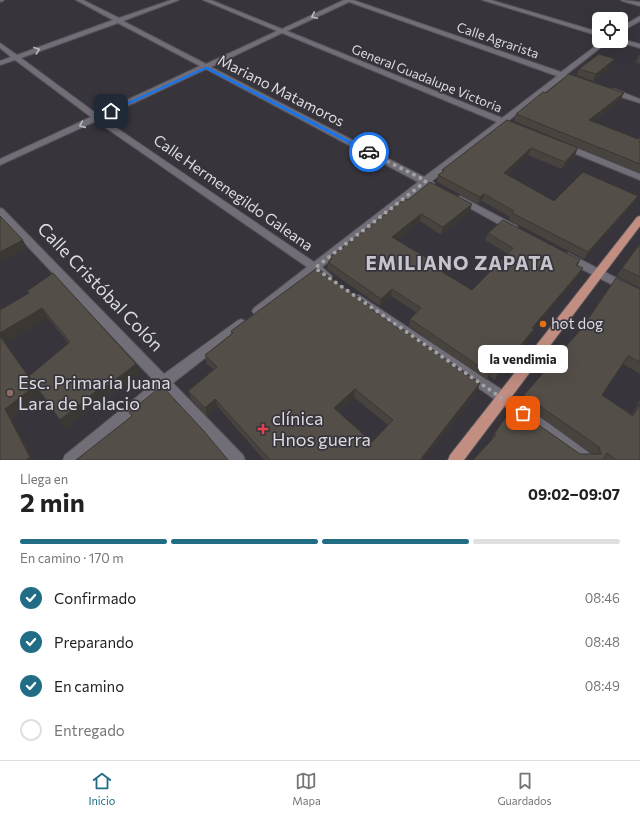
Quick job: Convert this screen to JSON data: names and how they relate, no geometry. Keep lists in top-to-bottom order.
{
  "streets": {
    "street": [
      "Calle Agrarista",
      "General Guadalupe Victoria",
      "Mariano Matamoros",
      "Calle Hermenegildo Galeana",
      "Calle Cristóbal Colón"
    ]
  },
  "districts": ["EMILIANO ZAPATA"],
  "places": {
    "other": ["hot dog", "Esc. Primaria Juana Lara de Palacio", "la vendimia"],
    "health": ["clínica Hnos guerra"]
  },
  "page": {
    "bubble": "la vendimia",
    "heading": ["2 min", "Llega en", "09:02–09:07"],
    "bar": "En camino · 170 m",
    "list": [
      ["Confirmado", "08:46"],
      ["Preparando", "08:48"],
      ["En camino", "08:49"],
      "Entregado"
    ],
    "tabs": ["Inicio", "Mapa", "Guardados"]
  }
}
